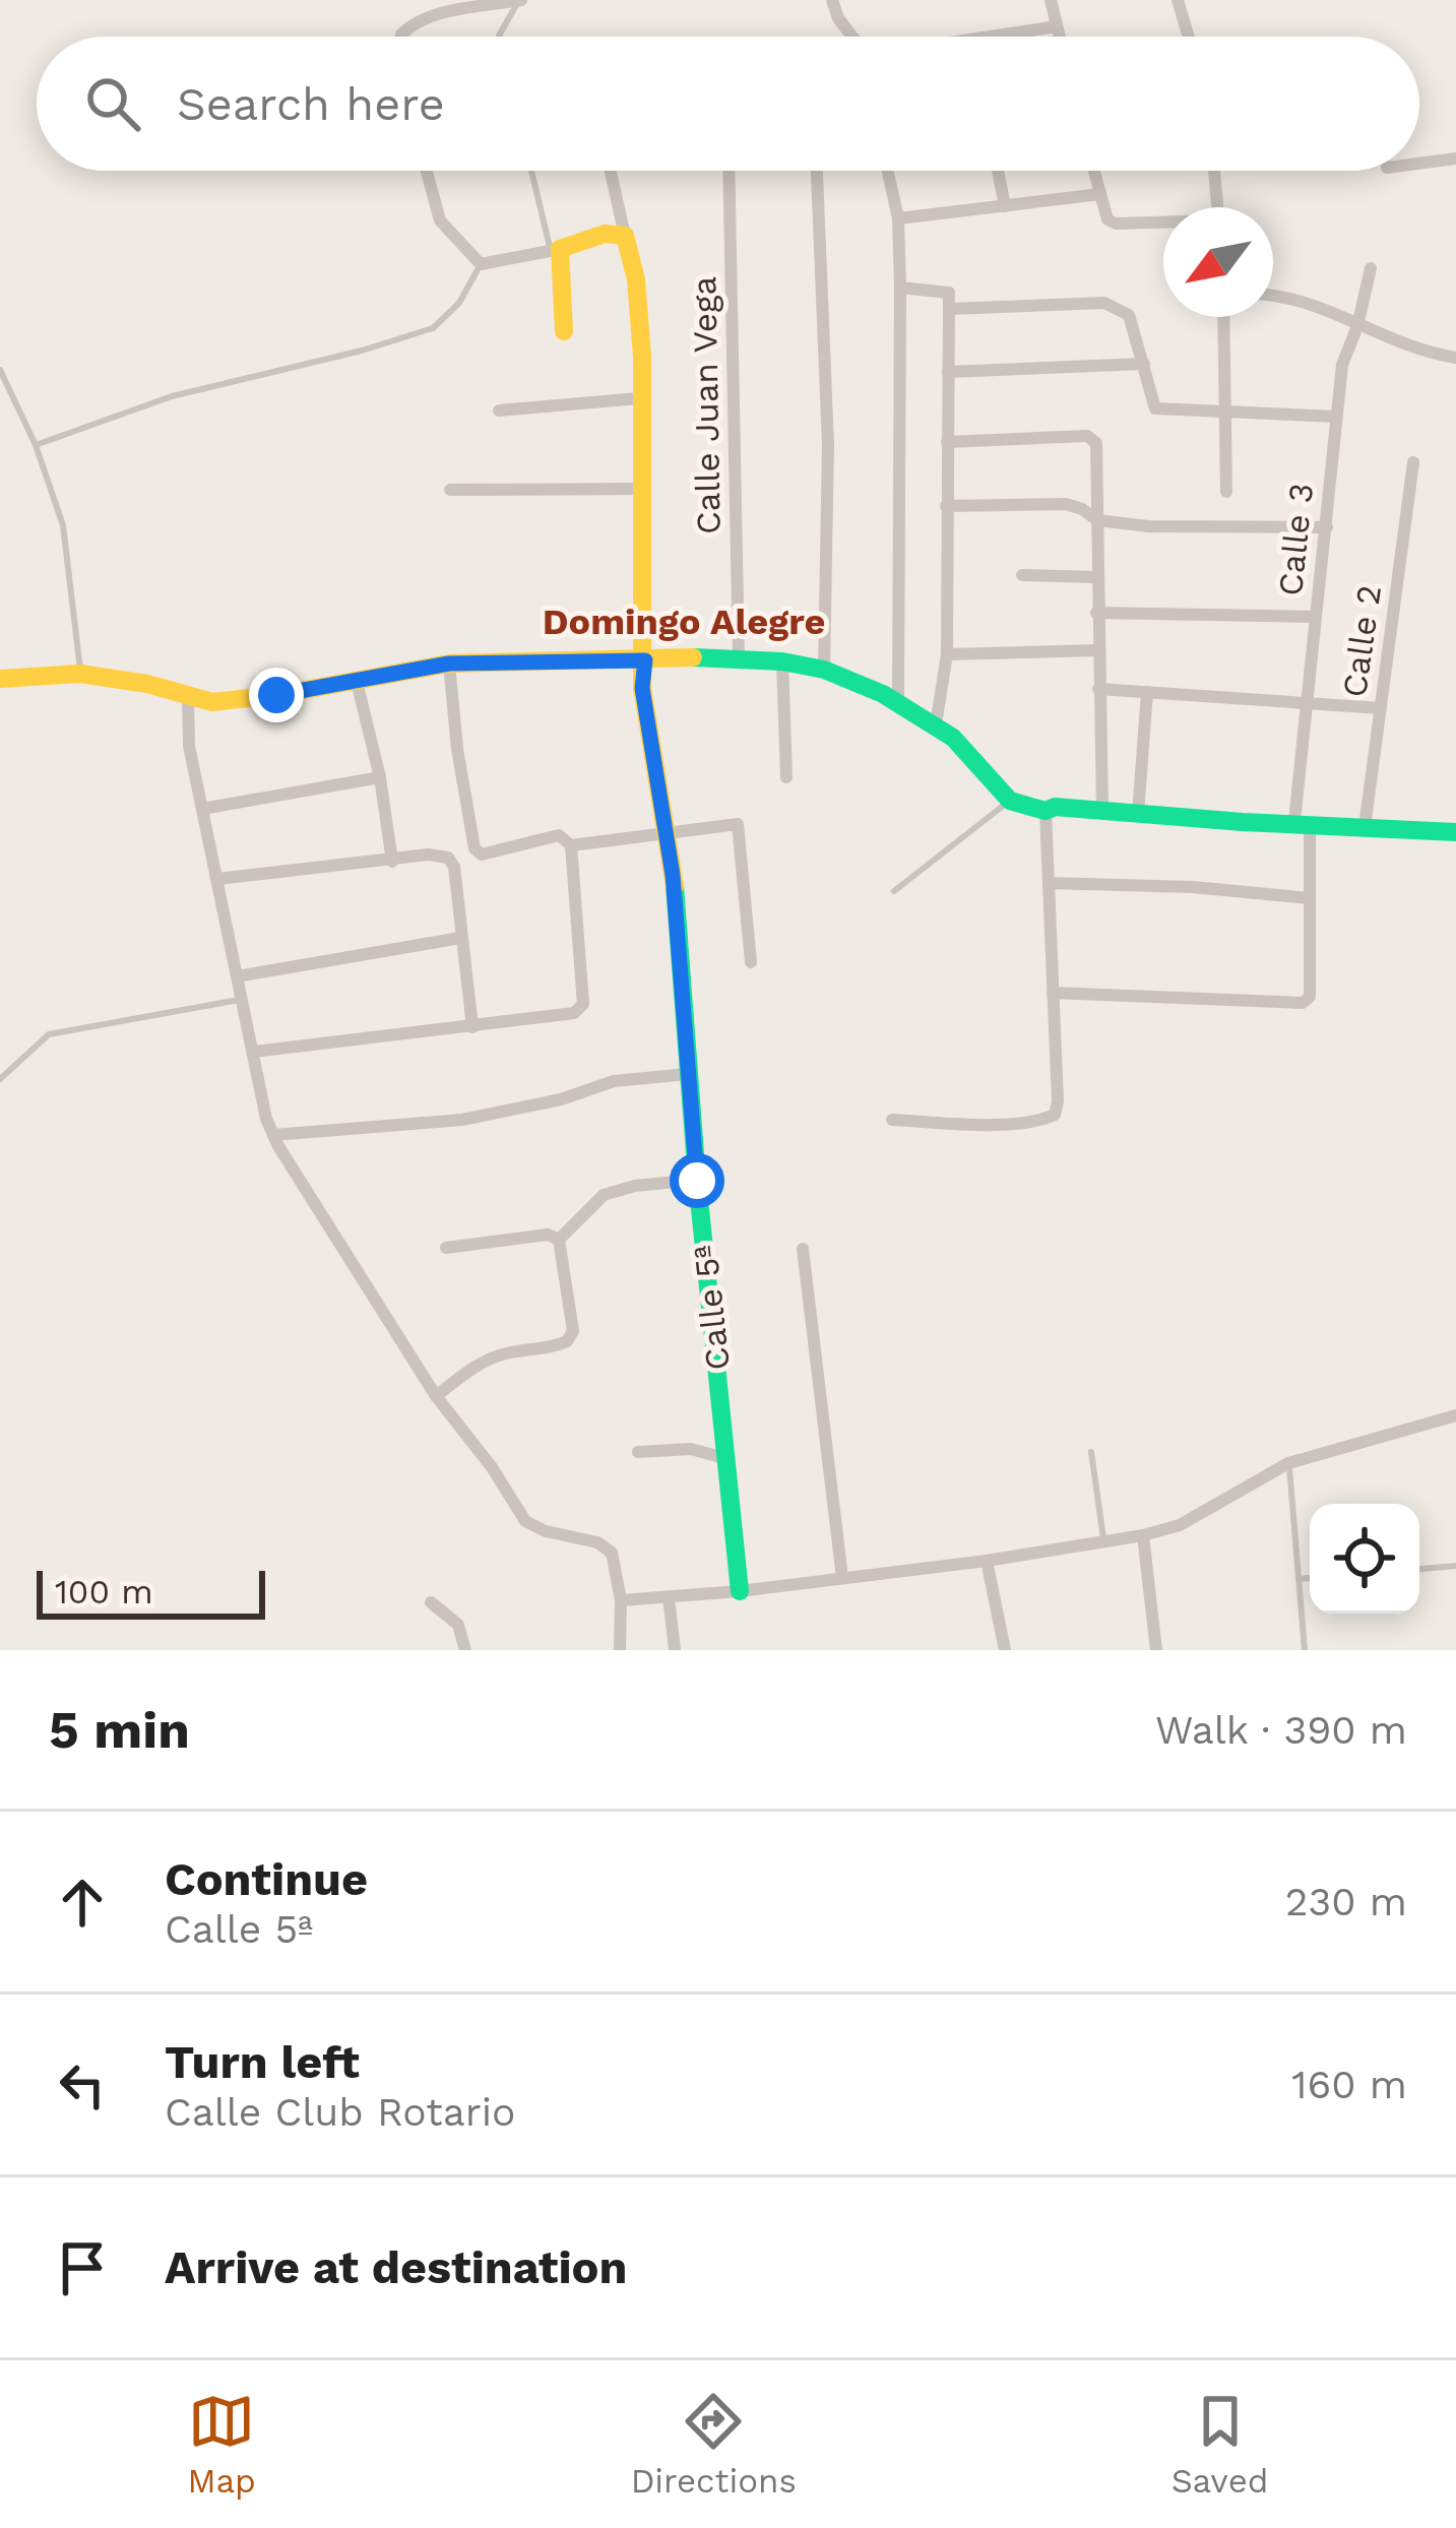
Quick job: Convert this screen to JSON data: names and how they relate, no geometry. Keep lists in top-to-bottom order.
{
  "streets": {
    "street": [
      "Calle Juan Vega",
      "Calle 3",
      "Calle 2",
      "Calle 5ª"
    ]
  },
  "districts": ["Domingo Alegre"],
  "scale_bar": "100 m",
  "north": "bottom left",
  "page": {
    "search": "Search here",
    "scale": "100 m",
    "heading": ["5 min", "Walk · 390 m"],
    "list": [
      ["Continue", "Calle 5ª", "230 m"],
      ["Turn left", "Calle Club Rotario", "160 m"],
      "Arrive at destination"
    ],
    "nav": ["Map", "Directions", "Saved"]
  }
}
